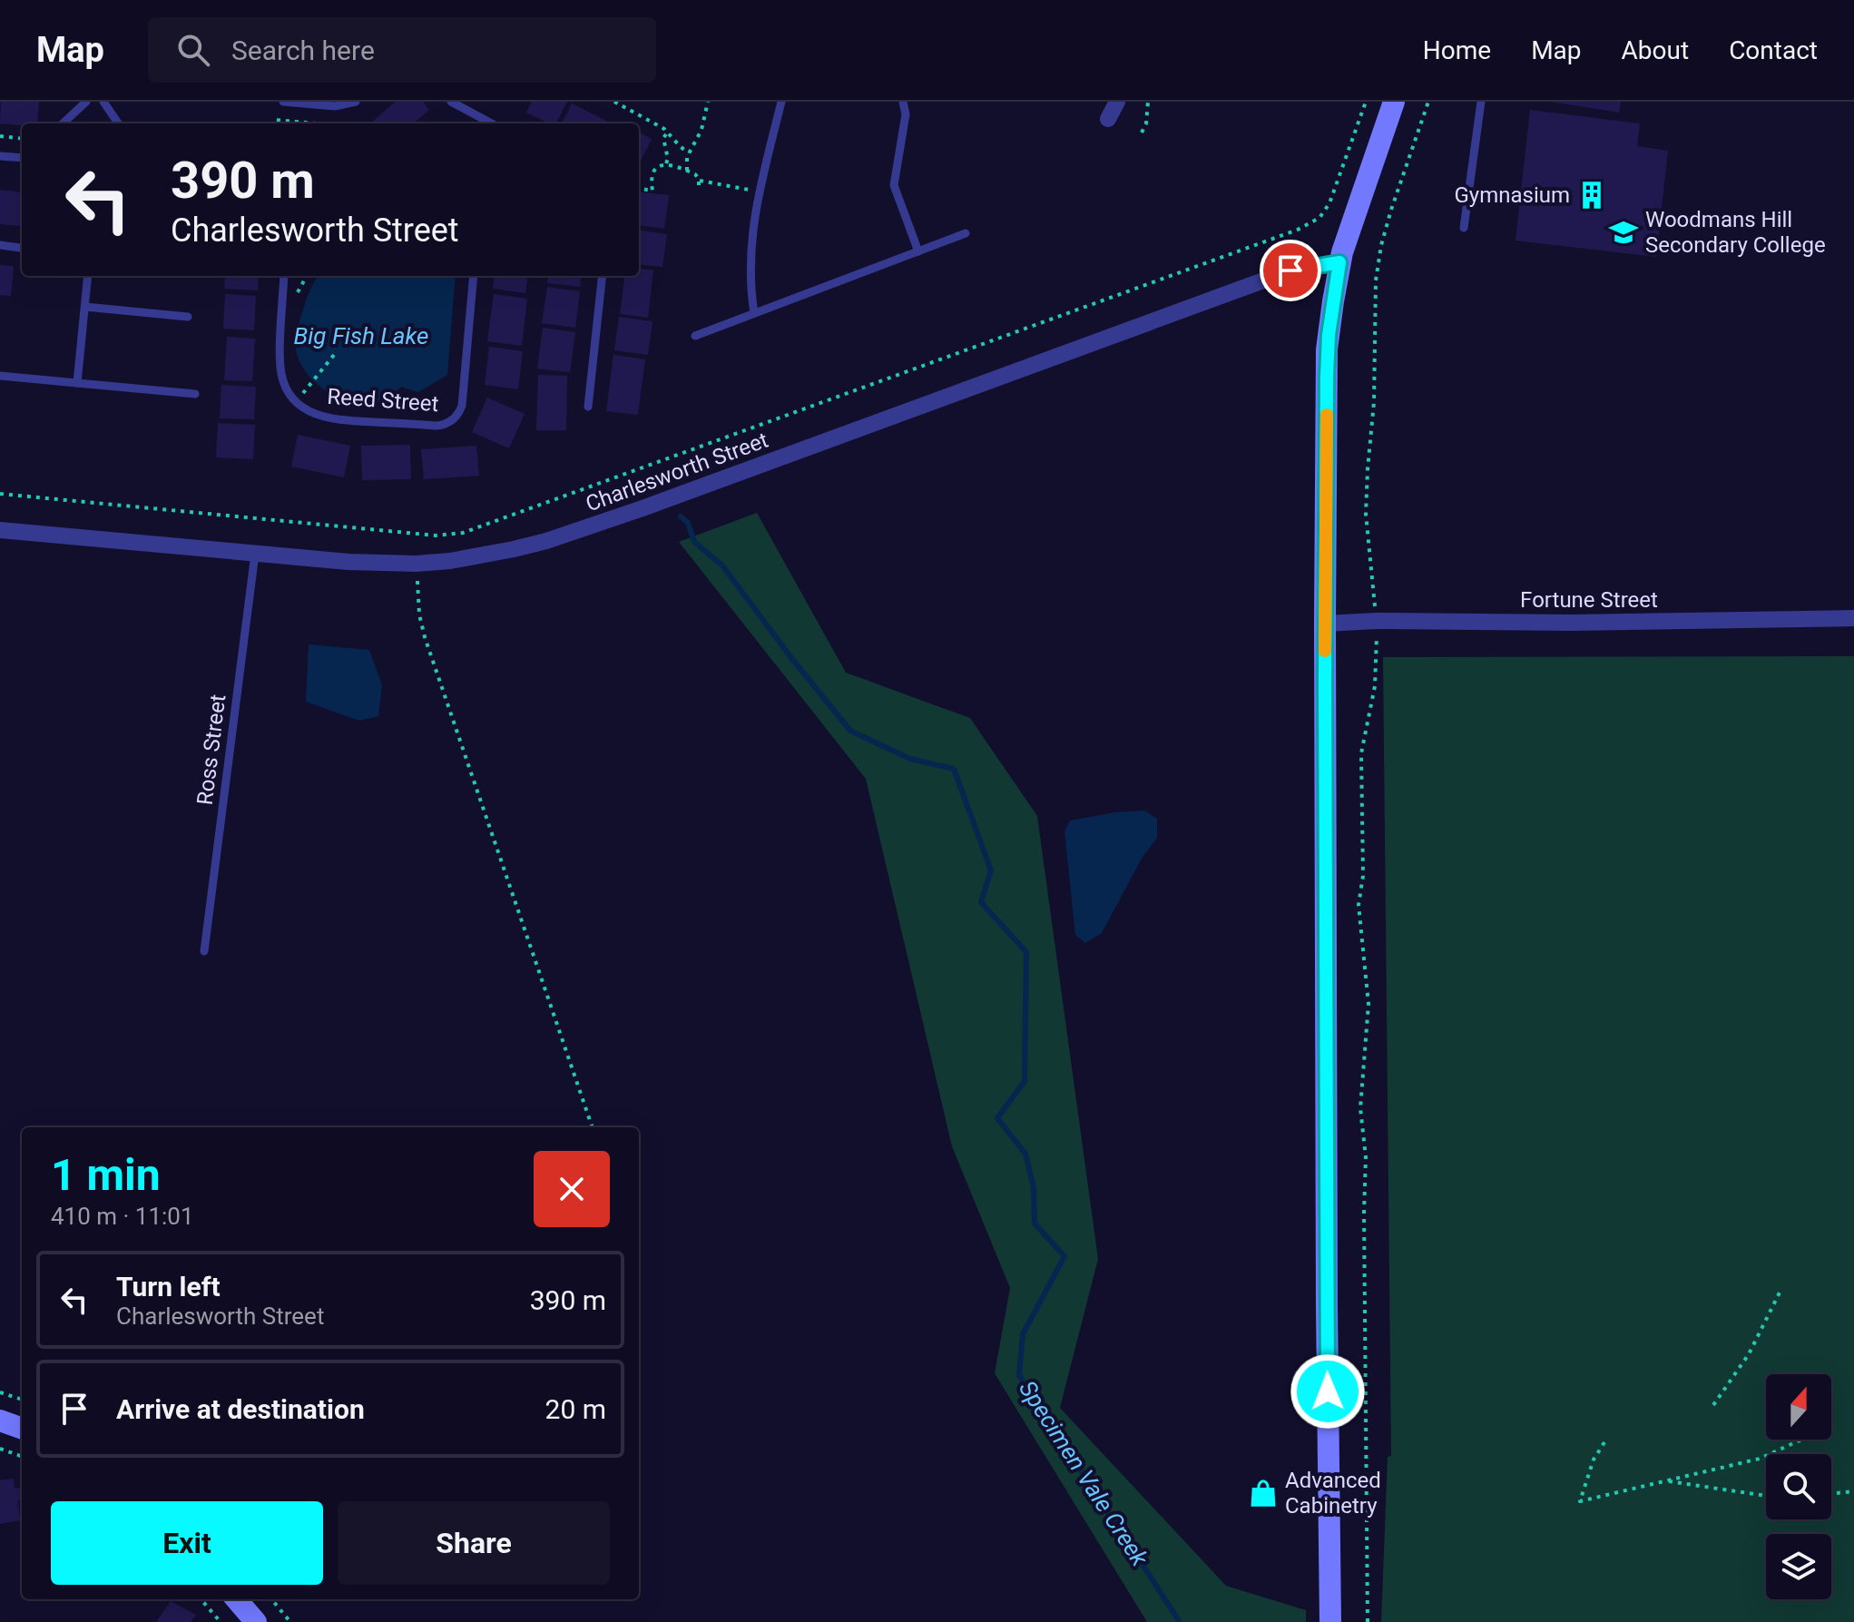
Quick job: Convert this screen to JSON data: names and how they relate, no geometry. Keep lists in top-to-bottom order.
{
  "streets": {
    "street": ["Charlesworth Street", "Fortune Street"],
    "lane": ["Reed Street", "Ross Street"]
  },
  "crossings": [
    ["Charlesworth Street", "Ross Street"]
  ],
  "water": ["Big Fish Lake", "Specimen Vale Creek"],
  "places": {
    "building": ["Gymnasium"],
    "school or university": ["Woodmans Hill Secondary College"],
    "shop": ["Advanced Cabinetry"]
  },
  "north": "top",
  "page": {
    "header": "Map",
    "search": "Search here",
    "nav": [
      "Home",
      "Map",
      "About",
      "Contact"
    ],
    "turn": ["390 m", "Charlesworth Street"],
    "heading": ["1 min", "410 m · 11:01"],
    "list": [
      {
        "name": "Turn left",
        "note": "Charlesworth Street",
        "value": "390 m"
      },
      {
        "name": "Arrive at destination",
        "value": "20 m"
      }
    ],
    "buttons": ["Exit", "Share"]
  }
}
